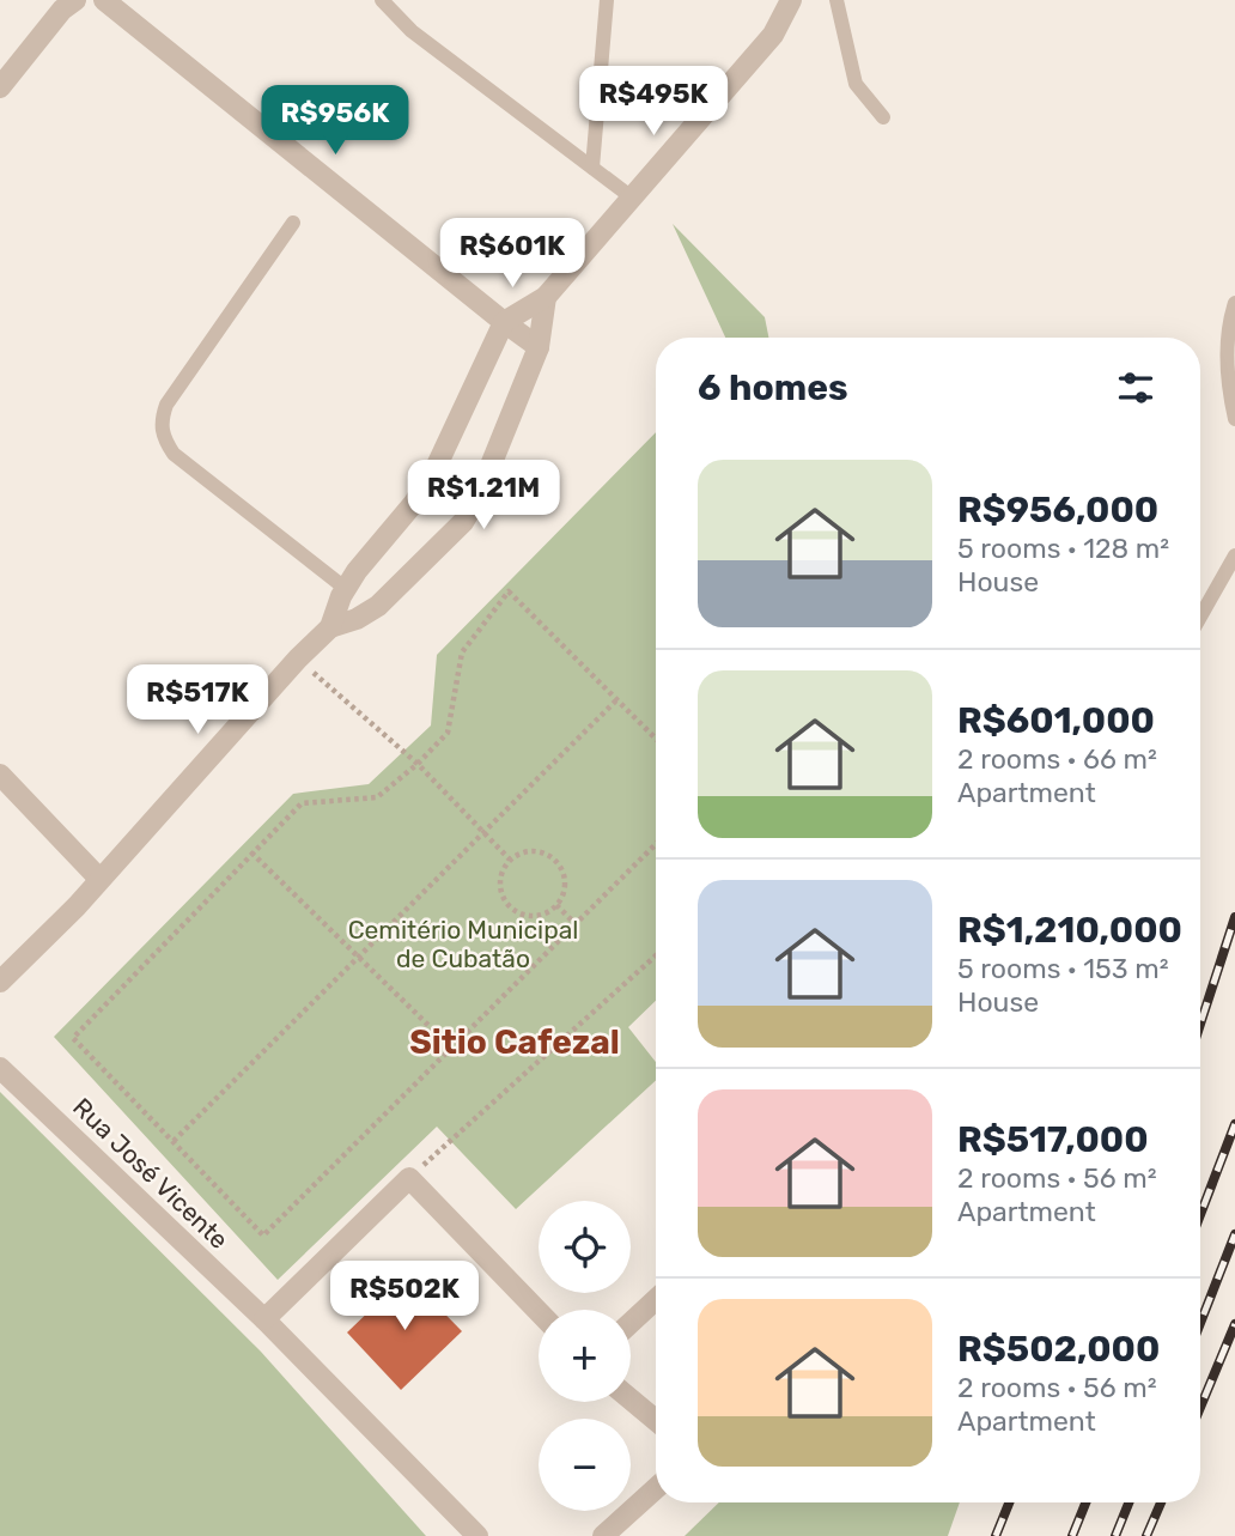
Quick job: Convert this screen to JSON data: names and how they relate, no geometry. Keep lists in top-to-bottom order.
{
  "streets": {
    "street": ["Rua José Vicente"]
  },
  "districts": ["Sitio Cafezal"],
  "parks": ["Cemitério Municipal de Cubatão"],
  "page": {
    "price": [
      "R$495K",
      "R$956K",
      "R$601K",
      "R$1.21M",
      "R$517K",
      "R$502K"
    ],
    "heading": "6 homes",
    "list": [
      {
        "name": "R$956,000",
        "note": "5 rooms · 128 m² · House"
      },
      {
        "name": "R$601,000",
        "note": "2 rooms · 66 m² · Apartment"
      },
      {
        "name": "R$1,210,000",
        "note": "5 rooms · 153 m² · House"
      },
      {
        "name": "R$517,000",
        "note": "2 rooms · 56 m² · Apartment"
      },
      {
        "name": "R$502,000",
        "note": "2 rooms · 56 m² · Apartment"
      }
    ],
    "map_buttons": ["+", "−"]
  }
}
